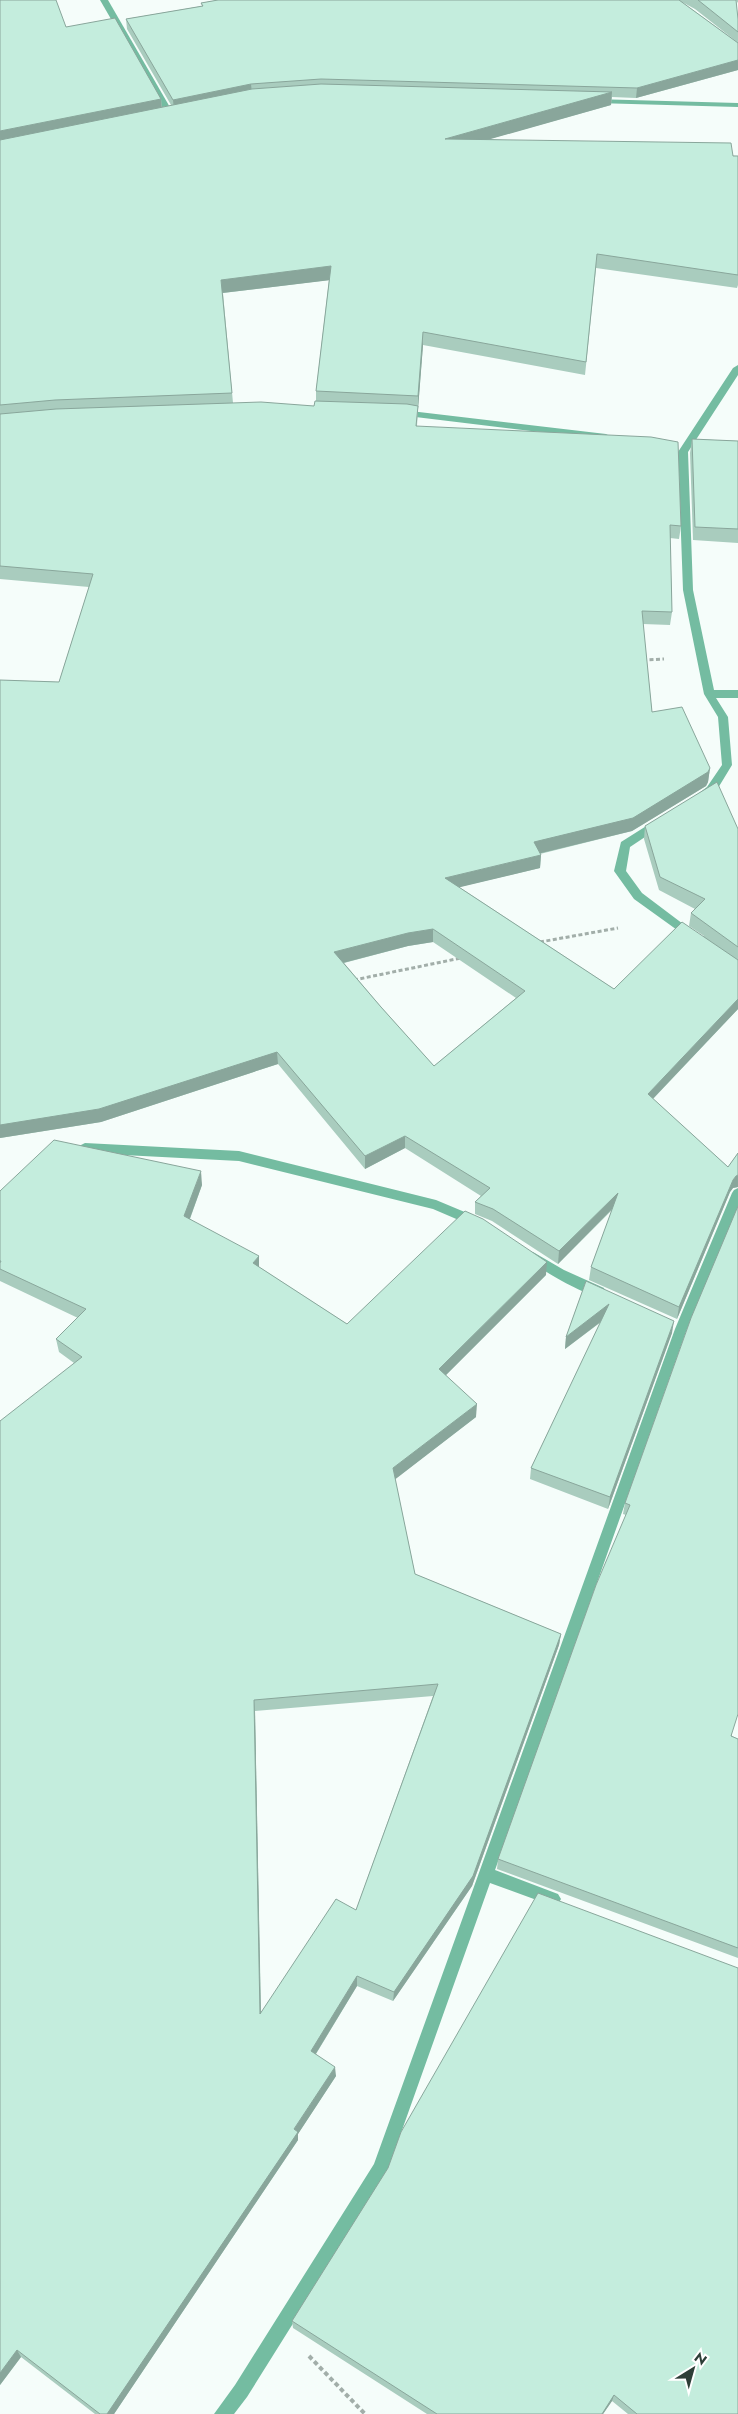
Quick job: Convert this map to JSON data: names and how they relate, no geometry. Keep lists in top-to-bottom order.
{
  "north": "top right"
}
